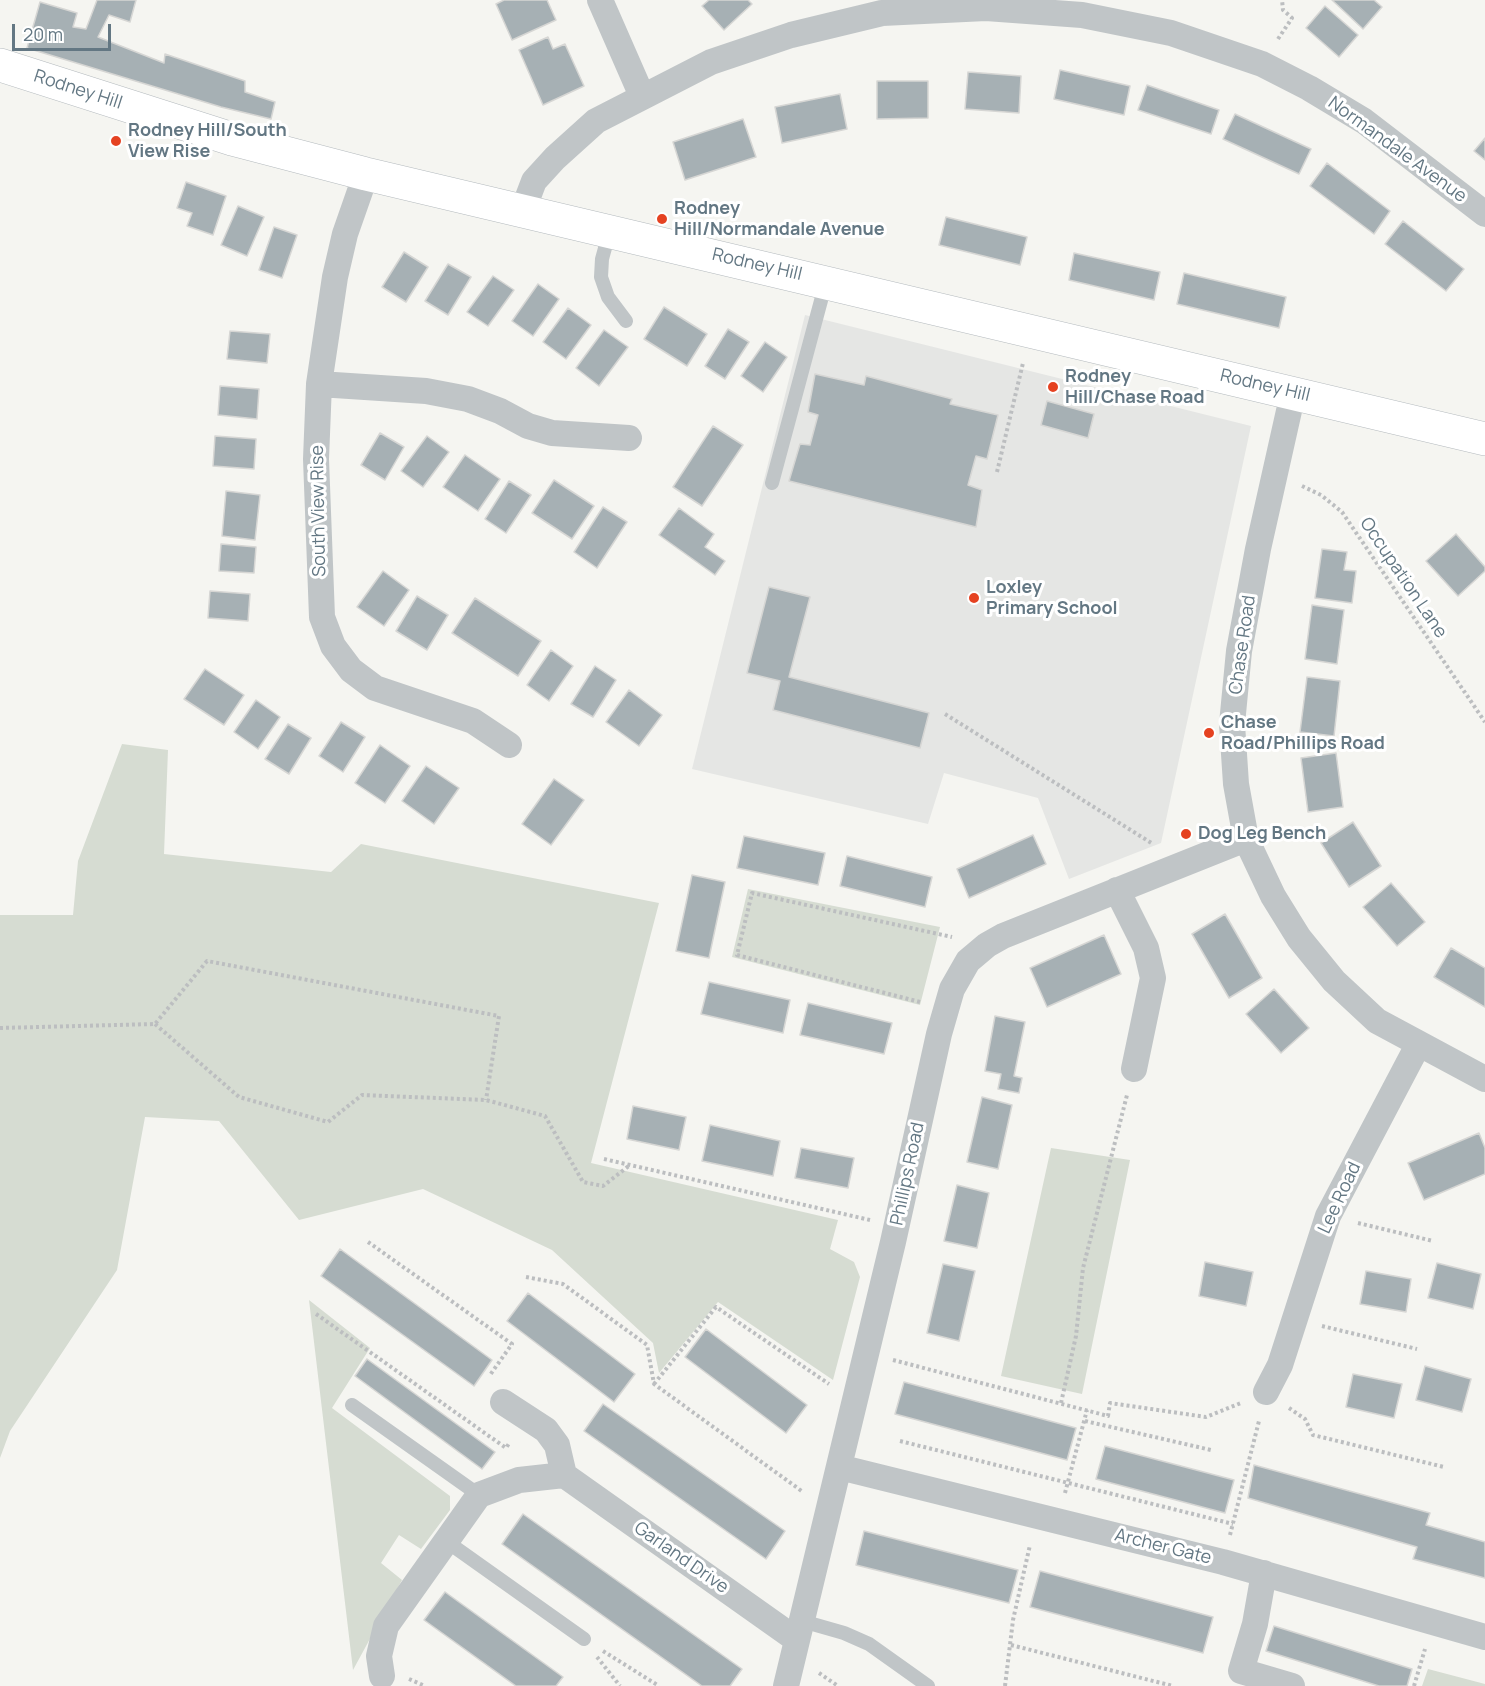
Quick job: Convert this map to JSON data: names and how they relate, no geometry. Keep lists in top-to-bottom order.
{
  "streets": {
    "street": [
      "Rodney Hill",
      "Normandale Avenue",
      "South View Rise",
      "Chase Road",
      "Phillips Road",
      "Lee Road",
      "Archer Gate",
      "Garland Drive"
    ],
    "path": ["Occupation Lane"]
  },
  "crossings": [
    ["Rodney Hill", "Normandale Avenue"],
    ["Rodney Hill", "South View Rise"],
    ["Rodney Hill", "Chase Road"],
    ["Occupation Lane", "Chase Road"],
    ["Chase Road", "Phillips Road"],
    ["Chase Road", "Lee Road"],
    ["Phillips Road", "Archer Gate"],
    ["Phillips Road", "Garland Drive"]
  ],
  "places": [
    "Rodney Hill/South View Rise",
    "Rodney Hill/Normandale Avenue",
    "Rodney Hill/Chase Road",
    "Loxley Primary School",
    "Chase Road/Phillips Road",
    "Dog Leg Bench"
  ],
  "scale_bar": "20 m"
}
